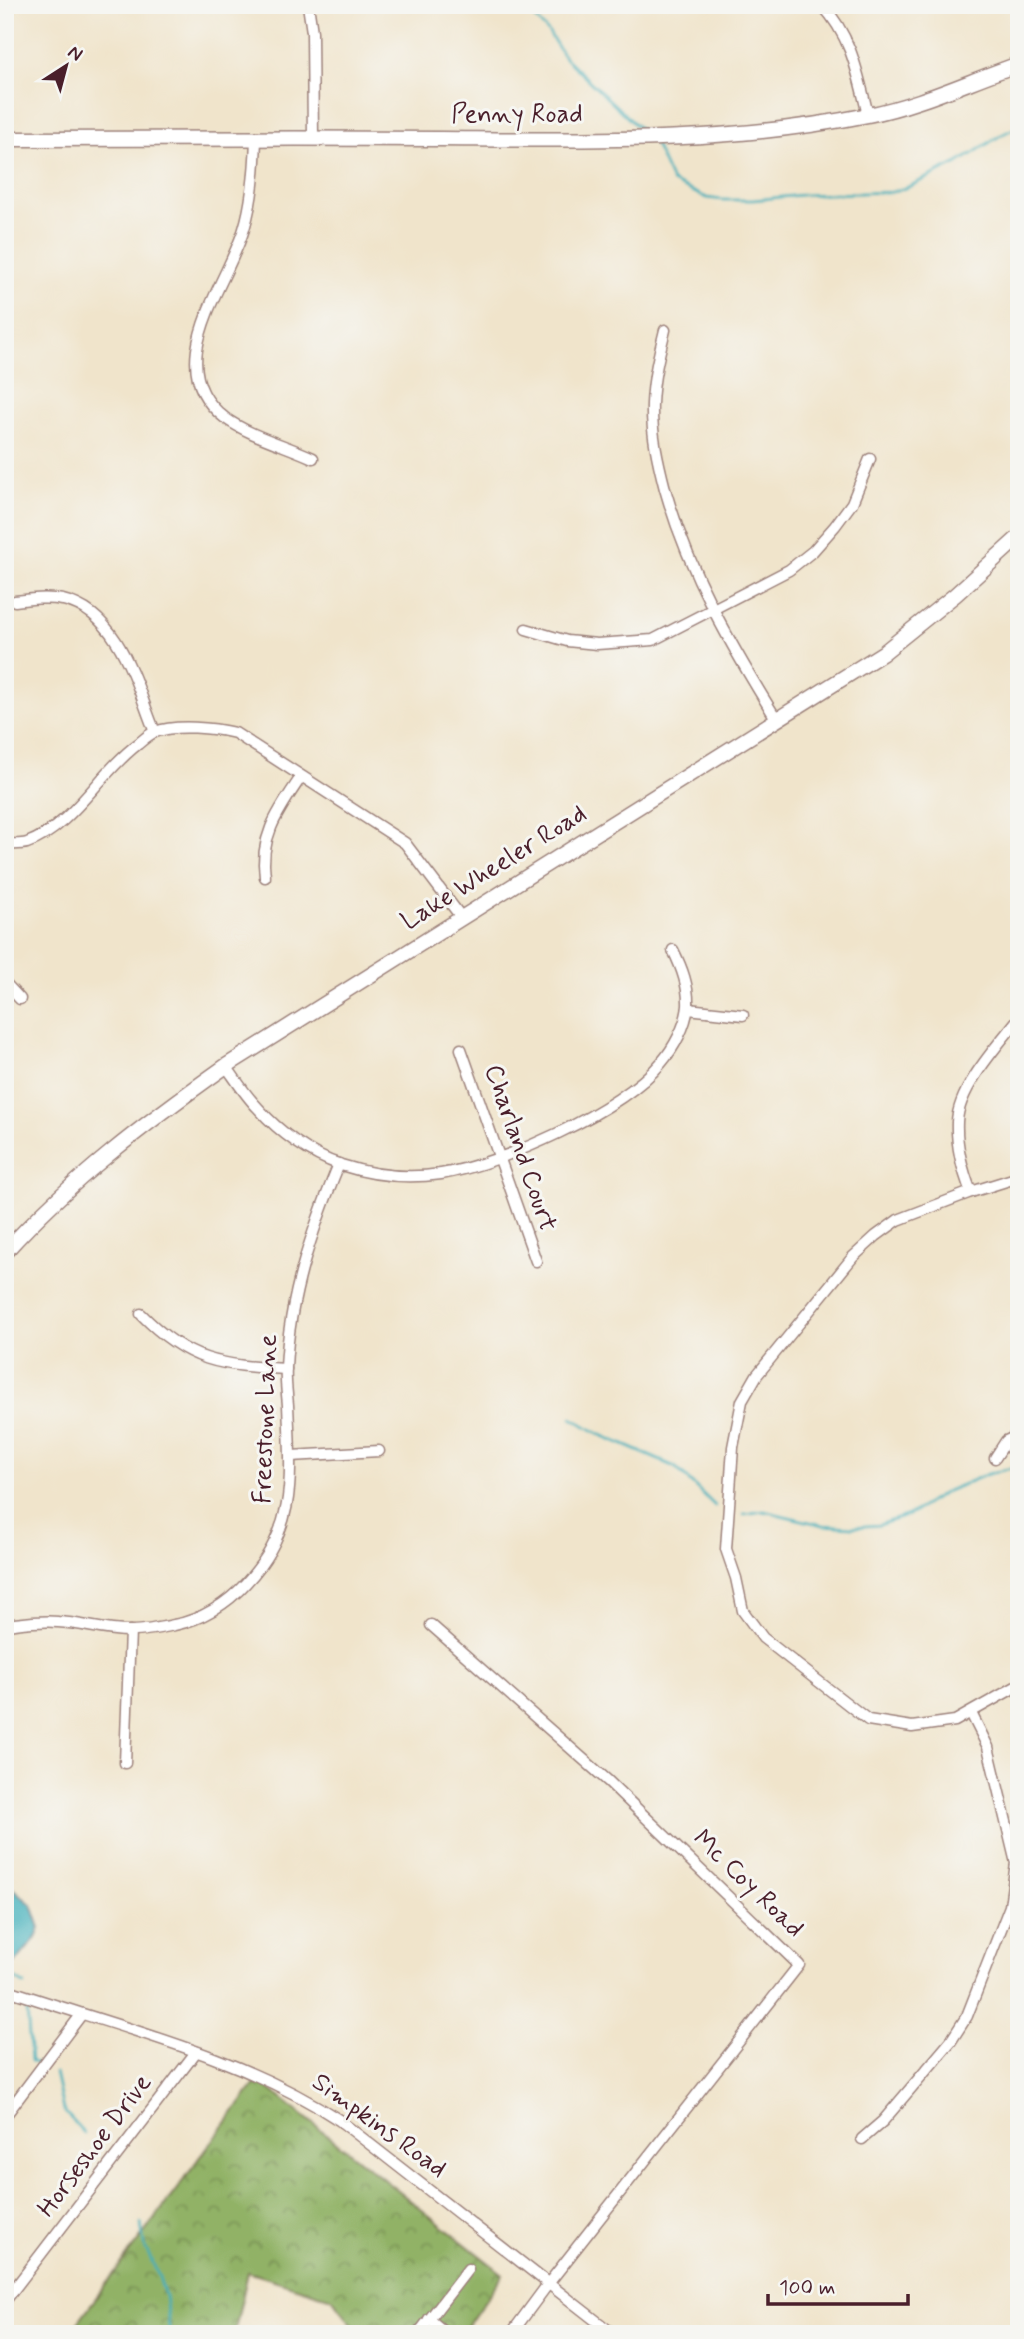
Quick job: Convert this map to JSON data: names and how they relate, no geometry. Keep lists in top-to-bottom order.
{
  "streets": {
    "street": [
      "Penny Road",
      "Lake Wheeler Road",
      "Charland Court",
      "Freestone Lane",
      "Mc Coy Road",
      "Simpkins Road",
      "Horseshoe Drive"
    ]
  },
  "crossings": [
    ["Mc Coy Road", "Simpkins Road"],
    ["Simpkins Road", "Horseshoe Drive"]
  ],
  "scale_bar": "100 m",
  "north": "top right"
}
